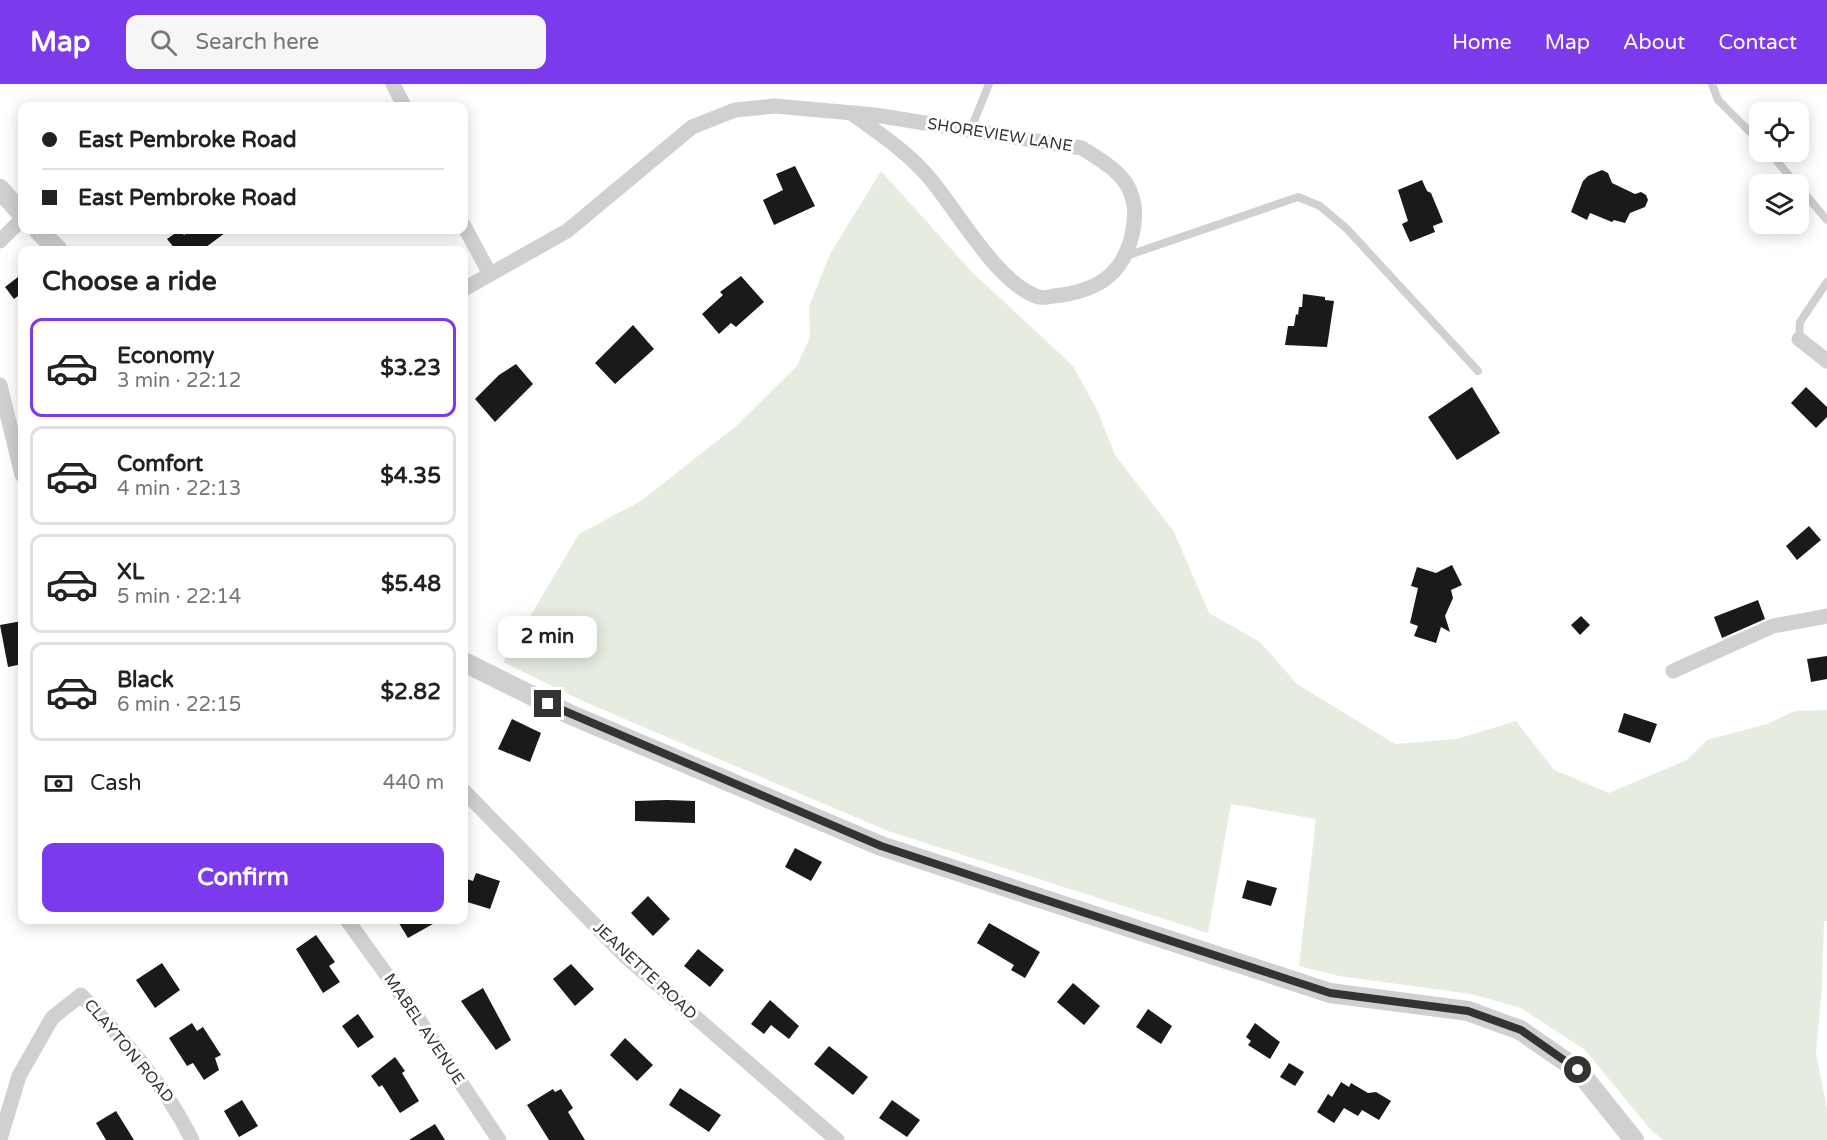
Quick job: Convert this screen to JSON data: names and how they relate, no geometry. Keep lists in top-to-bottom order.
{
  "streets": {
    "street": [
      "SHOREVIEW LANE",
      "JEANETTE ROAD",
      "MABEL AVENUE",
      "CLAYTON ROAD"
    ]
  },
  "page": {
    "header": "Map",
    "search": "Search here",
    "nav": [
      "Home",
      "Map",
      "About",
      "Contact"
    ],
    "banner": ["East Pembroke Road", "East Pembroke Road"],
    "heading": "Choose a ride",
    "list": [
      {
        "name": "Economy",
        "note": "3 min · 22:12",
        "value": "$3.23"
      },
      {
        "name": "Comfort",
        "note": "4 min · 22:13",
        "value": "$4.35"
      },
      {
        "name": "XL",
        "note": "5 min · 22:14",
        "value": "$5.48"
      },
      {
        "name": "Black",
        "note": "6 min · 22:15",
        "value": "$2.82"
      }
    ],
    "bubble": "2 min",
    "pay": ["Cash", "440 m"],
    "buttons": "Confirm"
  }
}
